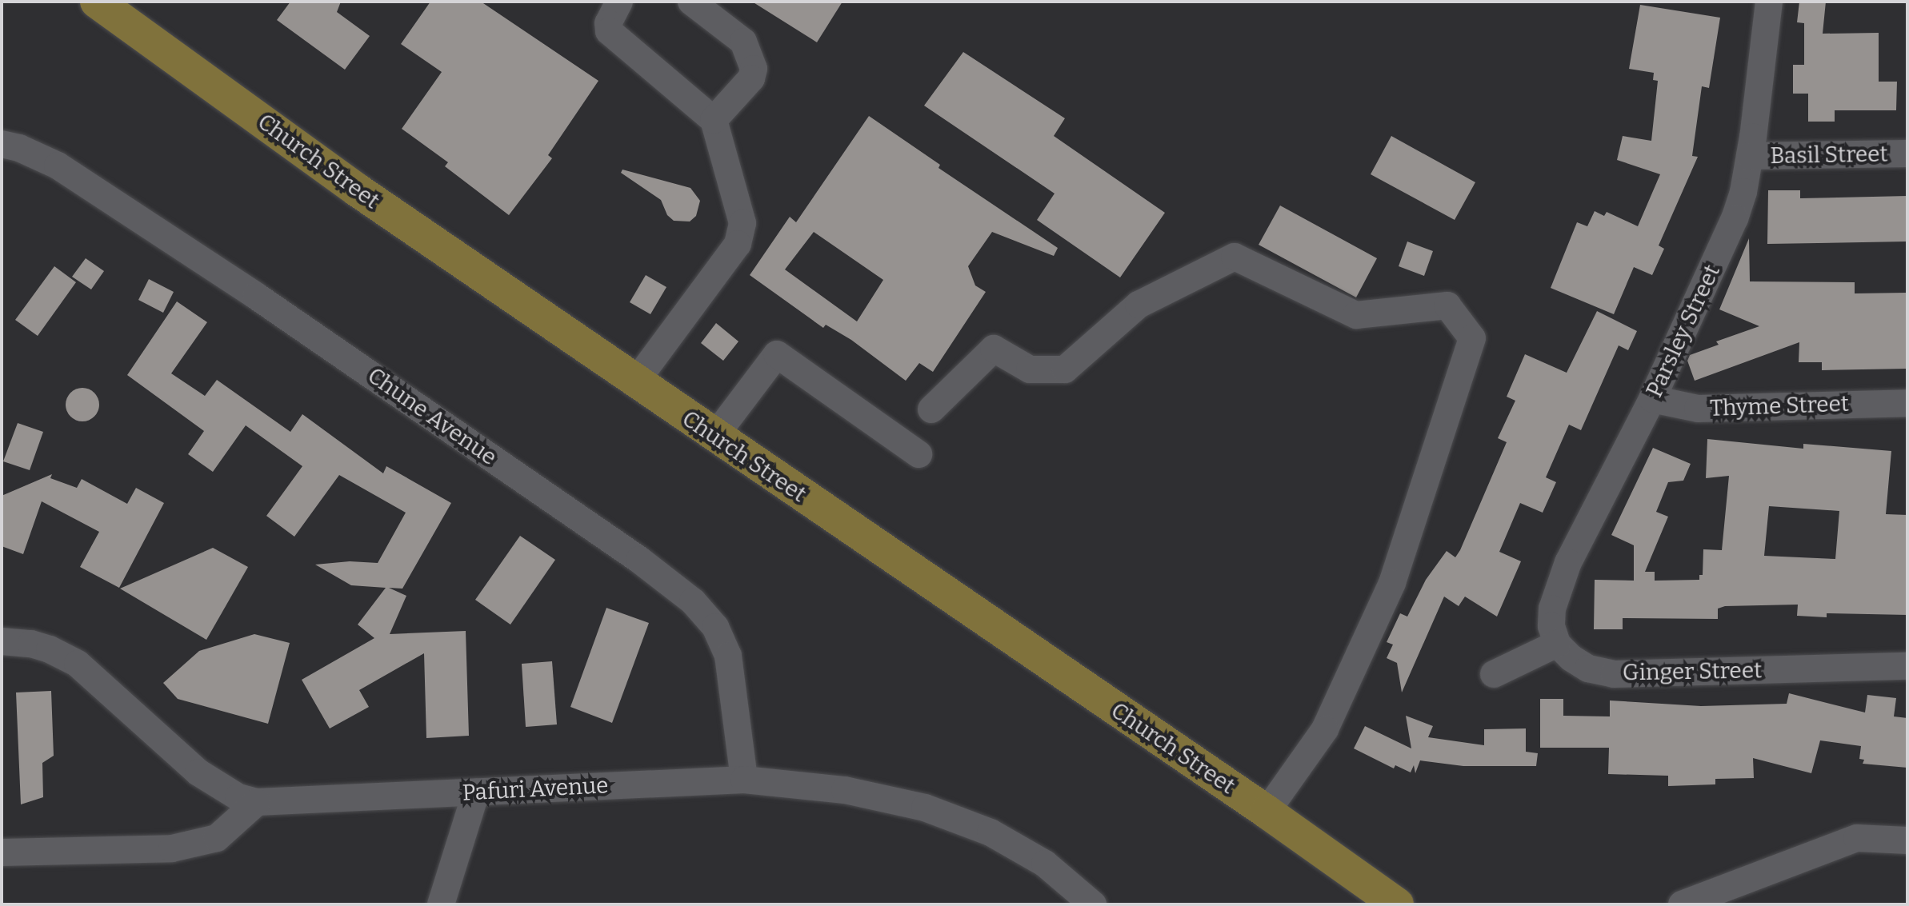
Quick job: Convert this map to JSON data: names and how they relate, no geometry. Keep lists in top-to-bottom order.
{
  "streets": {
    "main road": ["Church Street"],
    "street": [
      "Basil Street",
      "Parsley Street",
      "Thyme Street",
      "Chune Avenue",
      "Ginger Street",
      "Pafuri Avenue"
    ]
  },
  "crossings": [
    ["Basil Street", "Parsley Street"],
    ["Parsley Street", "Thyme Street"],
    ["Parsley Street", "Ginger Street"],
    ["Chune Avenue", "Pafuri Avenue"]
  ]
}
